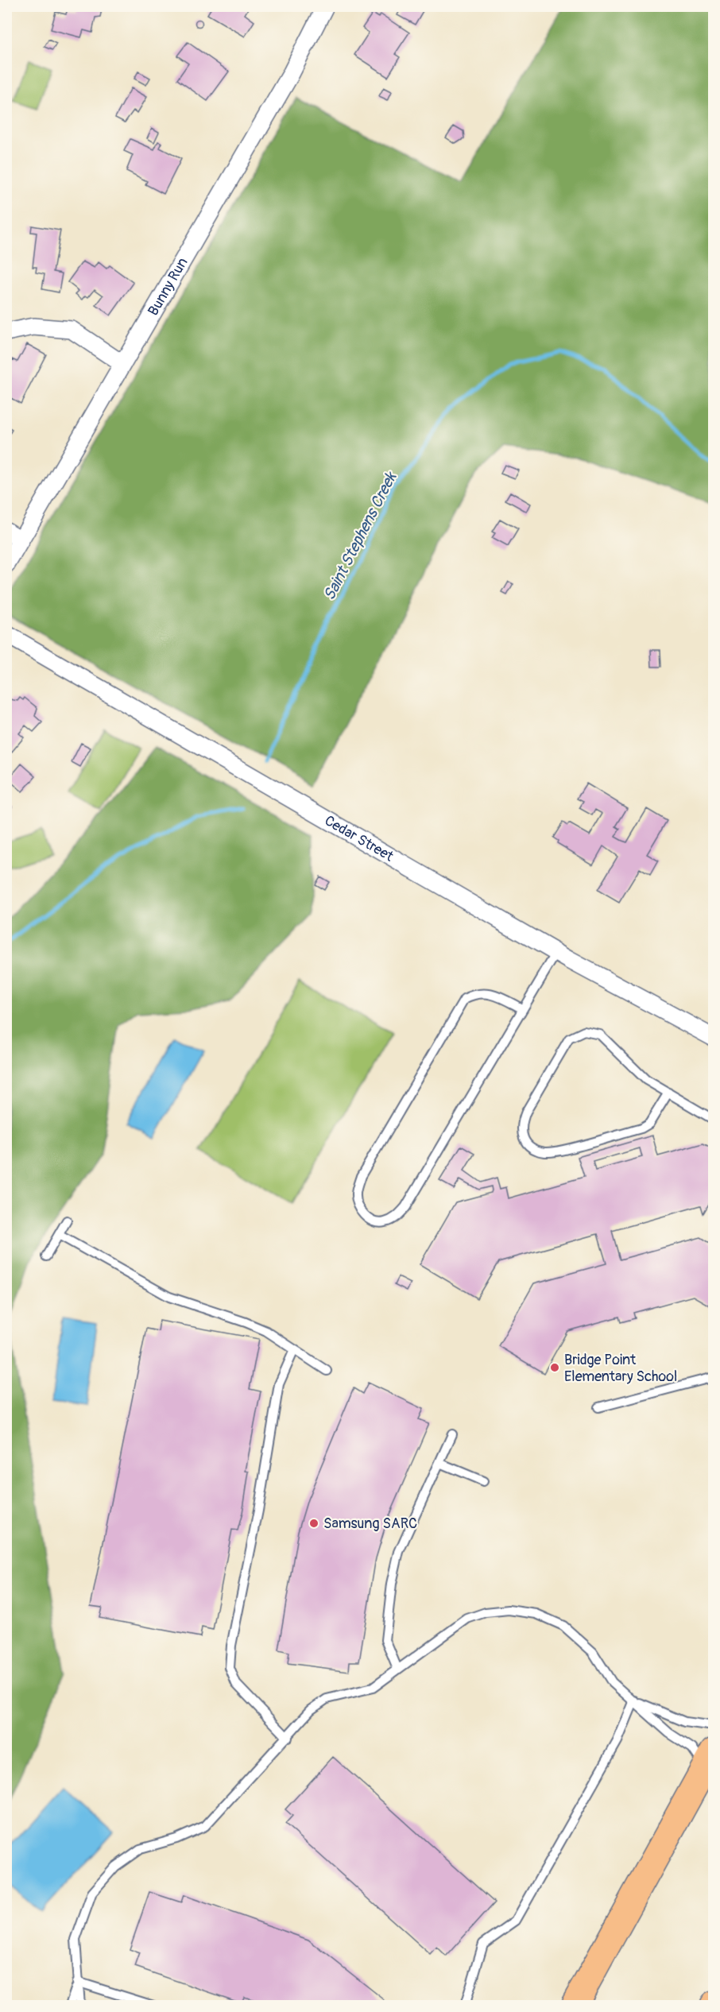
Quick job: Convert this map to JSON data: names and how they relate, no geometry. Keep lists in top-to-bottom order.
{
  "streets": {
    "street": ["Bunny Run", "Cedar Street"]
  },
  "water": ["Saint Stephens Creek"],
  "places": ["Bridge Point Elementary School", "Samsung SARC"]
}
